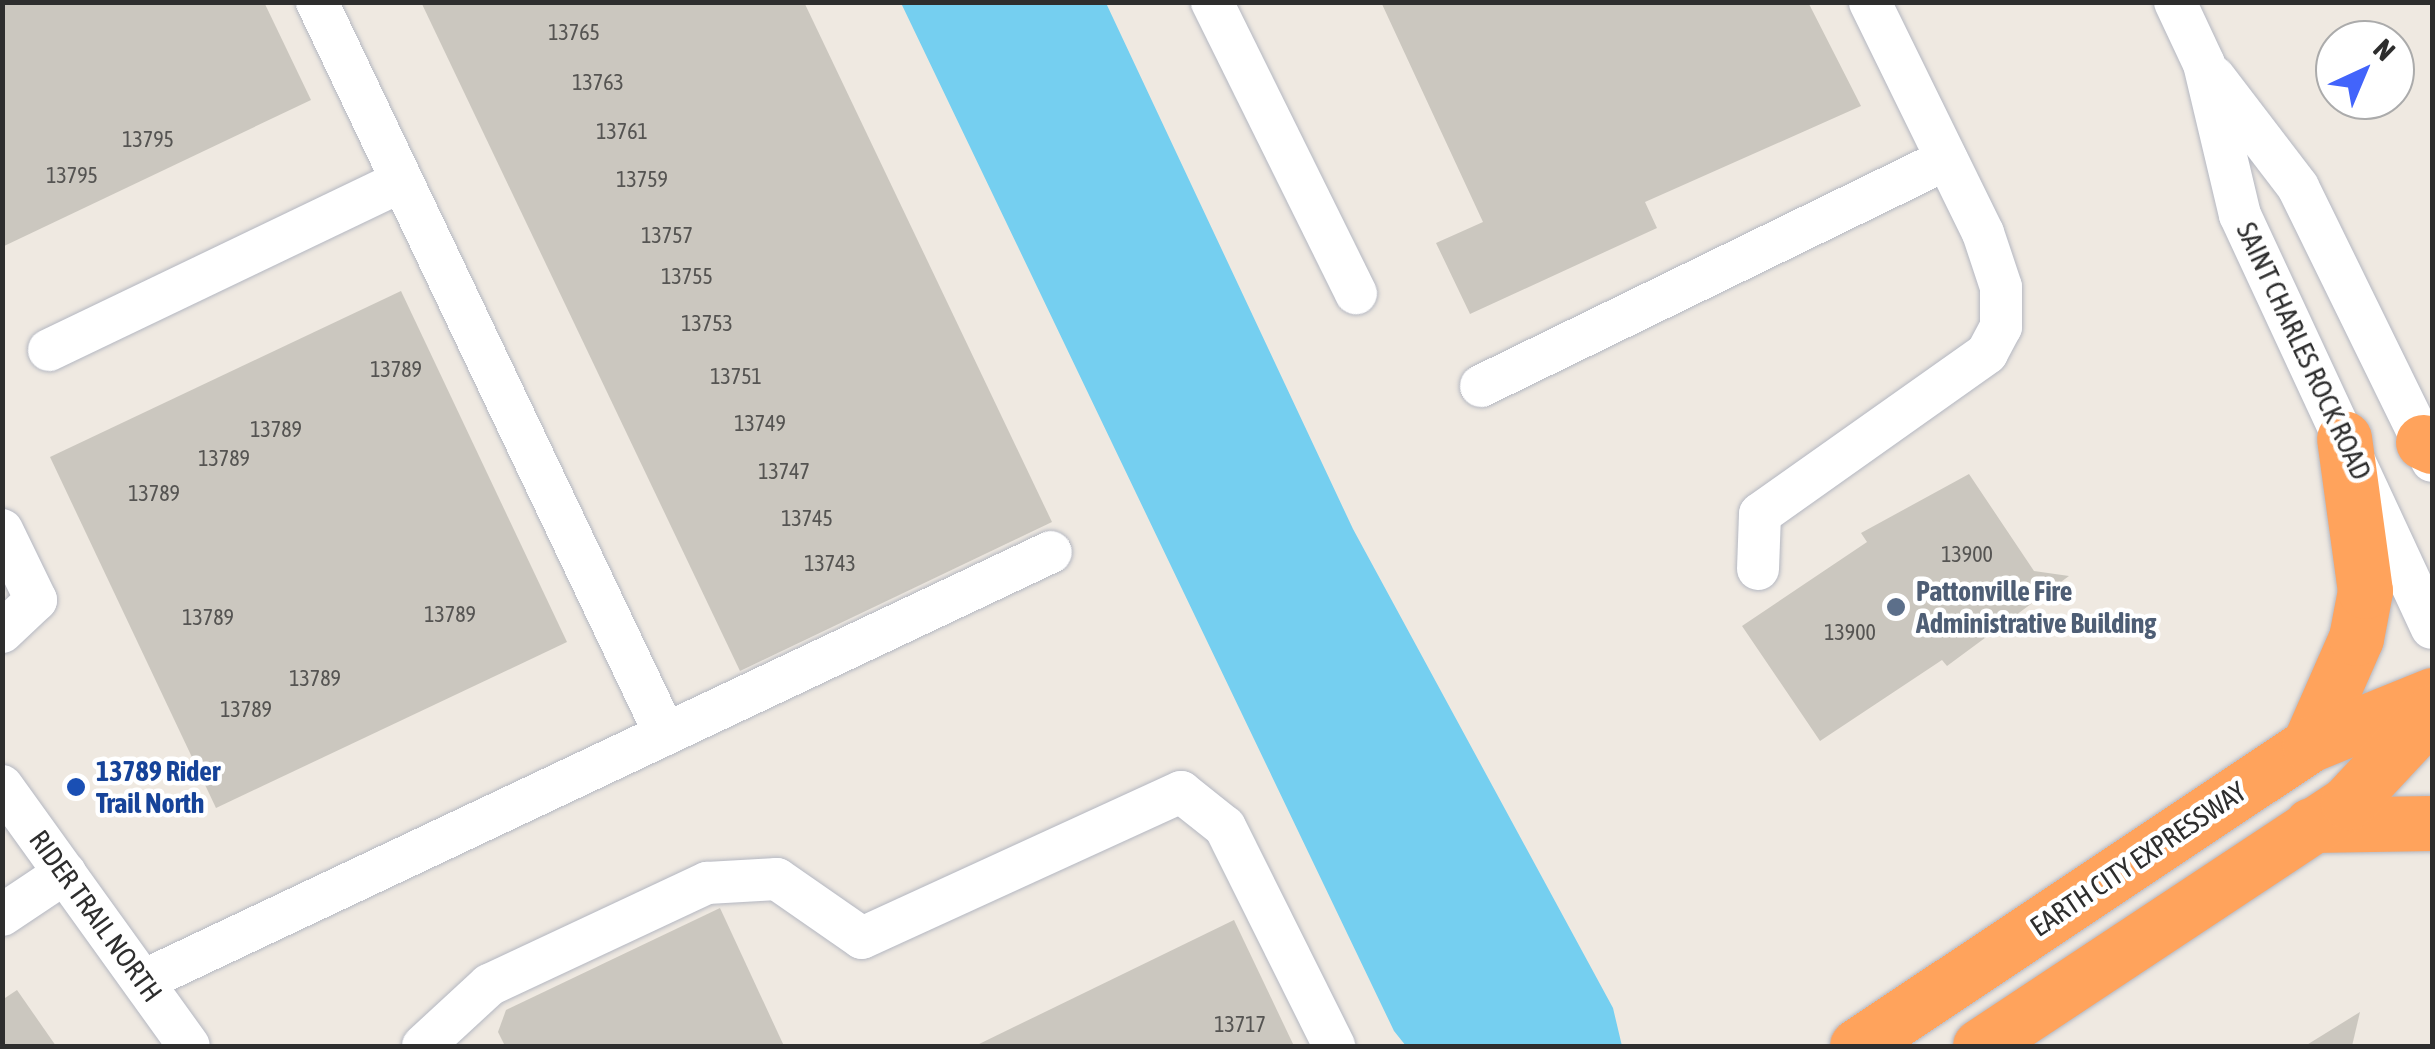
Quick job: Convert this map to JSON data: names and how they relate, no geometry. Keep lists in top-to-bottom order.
{
  "streets": {
    "highway": ["EARTH CITY EXPRESSWAY"],
    "street": ["SAINT CHARLES ROCK ROAD", "RIDER TRAIL NORTH"]
  },
  "places": ["Pattonville Fire Administrative Building", "13789 Rider Trail North"],
  "house_numbers": [
    "13765",
    "13763",
    "13761",
    "13795",
    "13795",
    "13759",
    "13757",
    "13755",
    "13753",
    "13789",
    "13751",
    "13749",
    "13789",
    "13789",
    "13747",
    "13789",
    "13745",
    "13900",
    "13743",
    "13789",
    "13789",
    "13900",
    "13789",
    "13789",
    "13717"
  ],
  "north": "top right"
}
